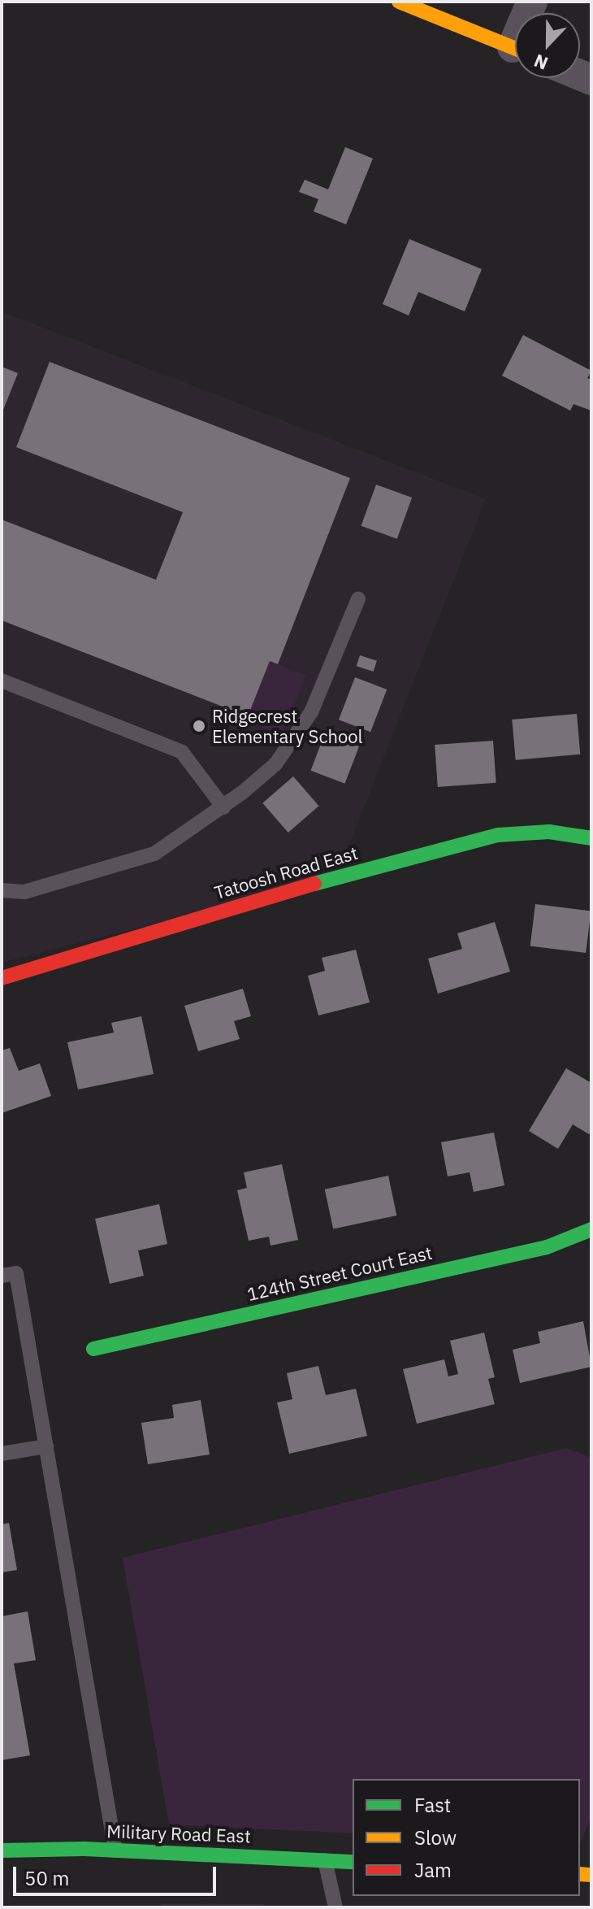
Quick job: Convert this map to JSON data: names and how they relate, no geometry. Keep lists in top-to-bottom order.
{
  "streets": {
    "street": ["Tatoosh Road East", "124th Street Court East", "Military Road East"]
  },
  "places": ["Ridgecrest Elementary School"],
  "legend": ["Fast", "Slow", "Jam"],
  "scale_bar": "50 m",
  "north": "bottom"
}
